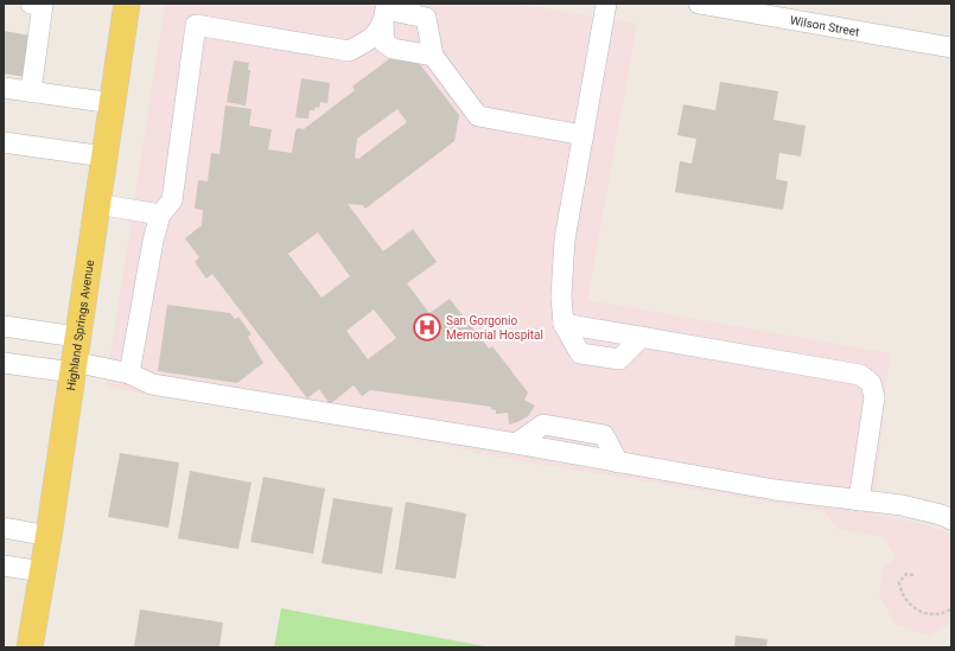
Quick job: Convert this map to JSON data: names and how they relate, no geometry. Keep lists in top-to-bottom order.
{
  "streets": {
    "main road": ["Highland Springs Avenue"],
    "street": ["Wilson Street"]
  },
  "places": {
    "hospital": ["San Gorgonio Memorial Hospital"]
  }
}
